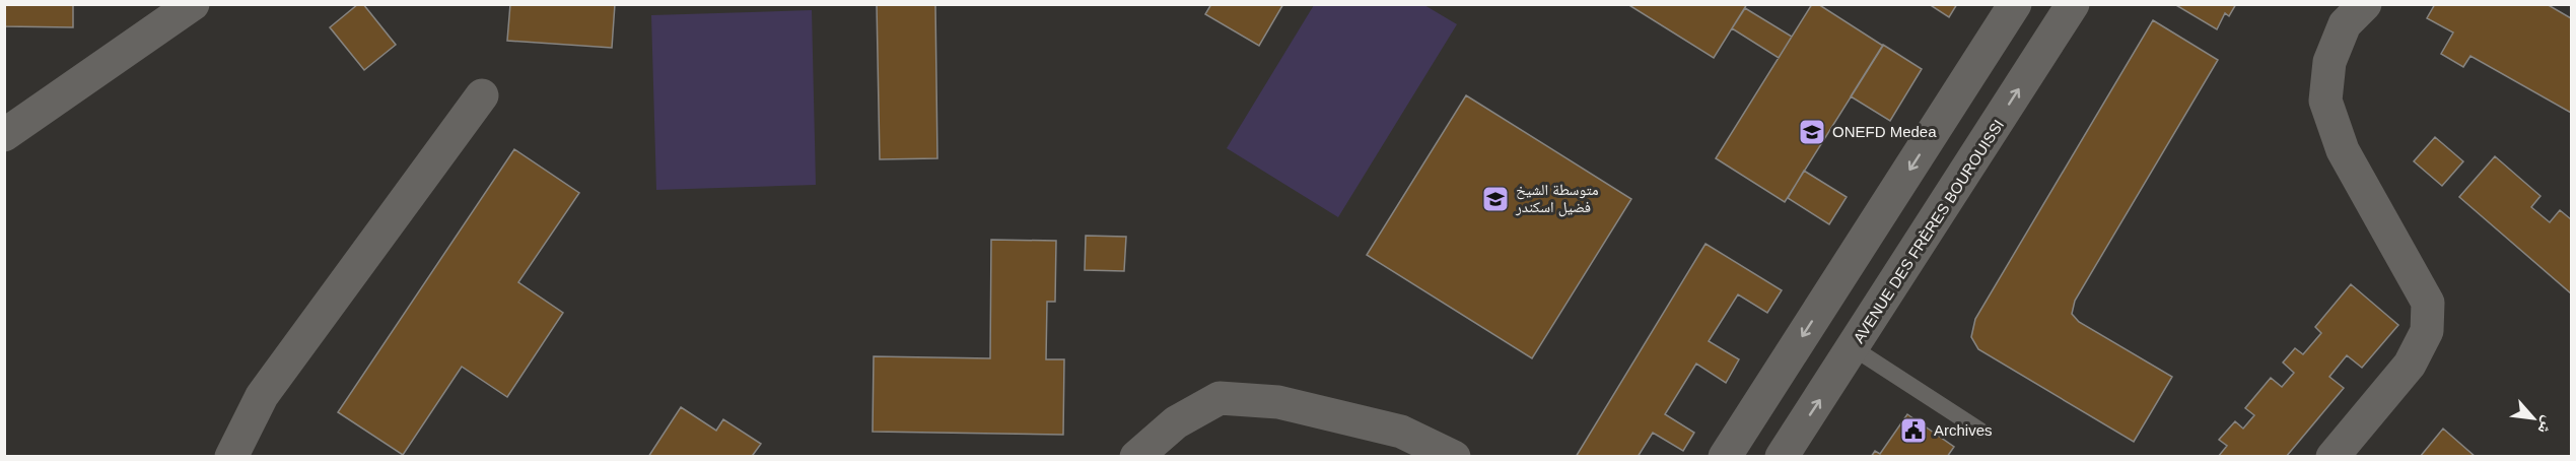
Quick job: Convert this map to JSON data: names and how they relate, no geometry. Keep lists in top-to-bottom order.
{
  "streets": {
    "street": ["AVENUE DES FRÈRES BOUROUISSI"]
  },
  "places": {
    "school or university": ["ONEFD Medea", "متوسطة الشيخ فضيل اسكندر"],
    "public building": ["Archives"]
  },
  "north": "bottom right"
}
